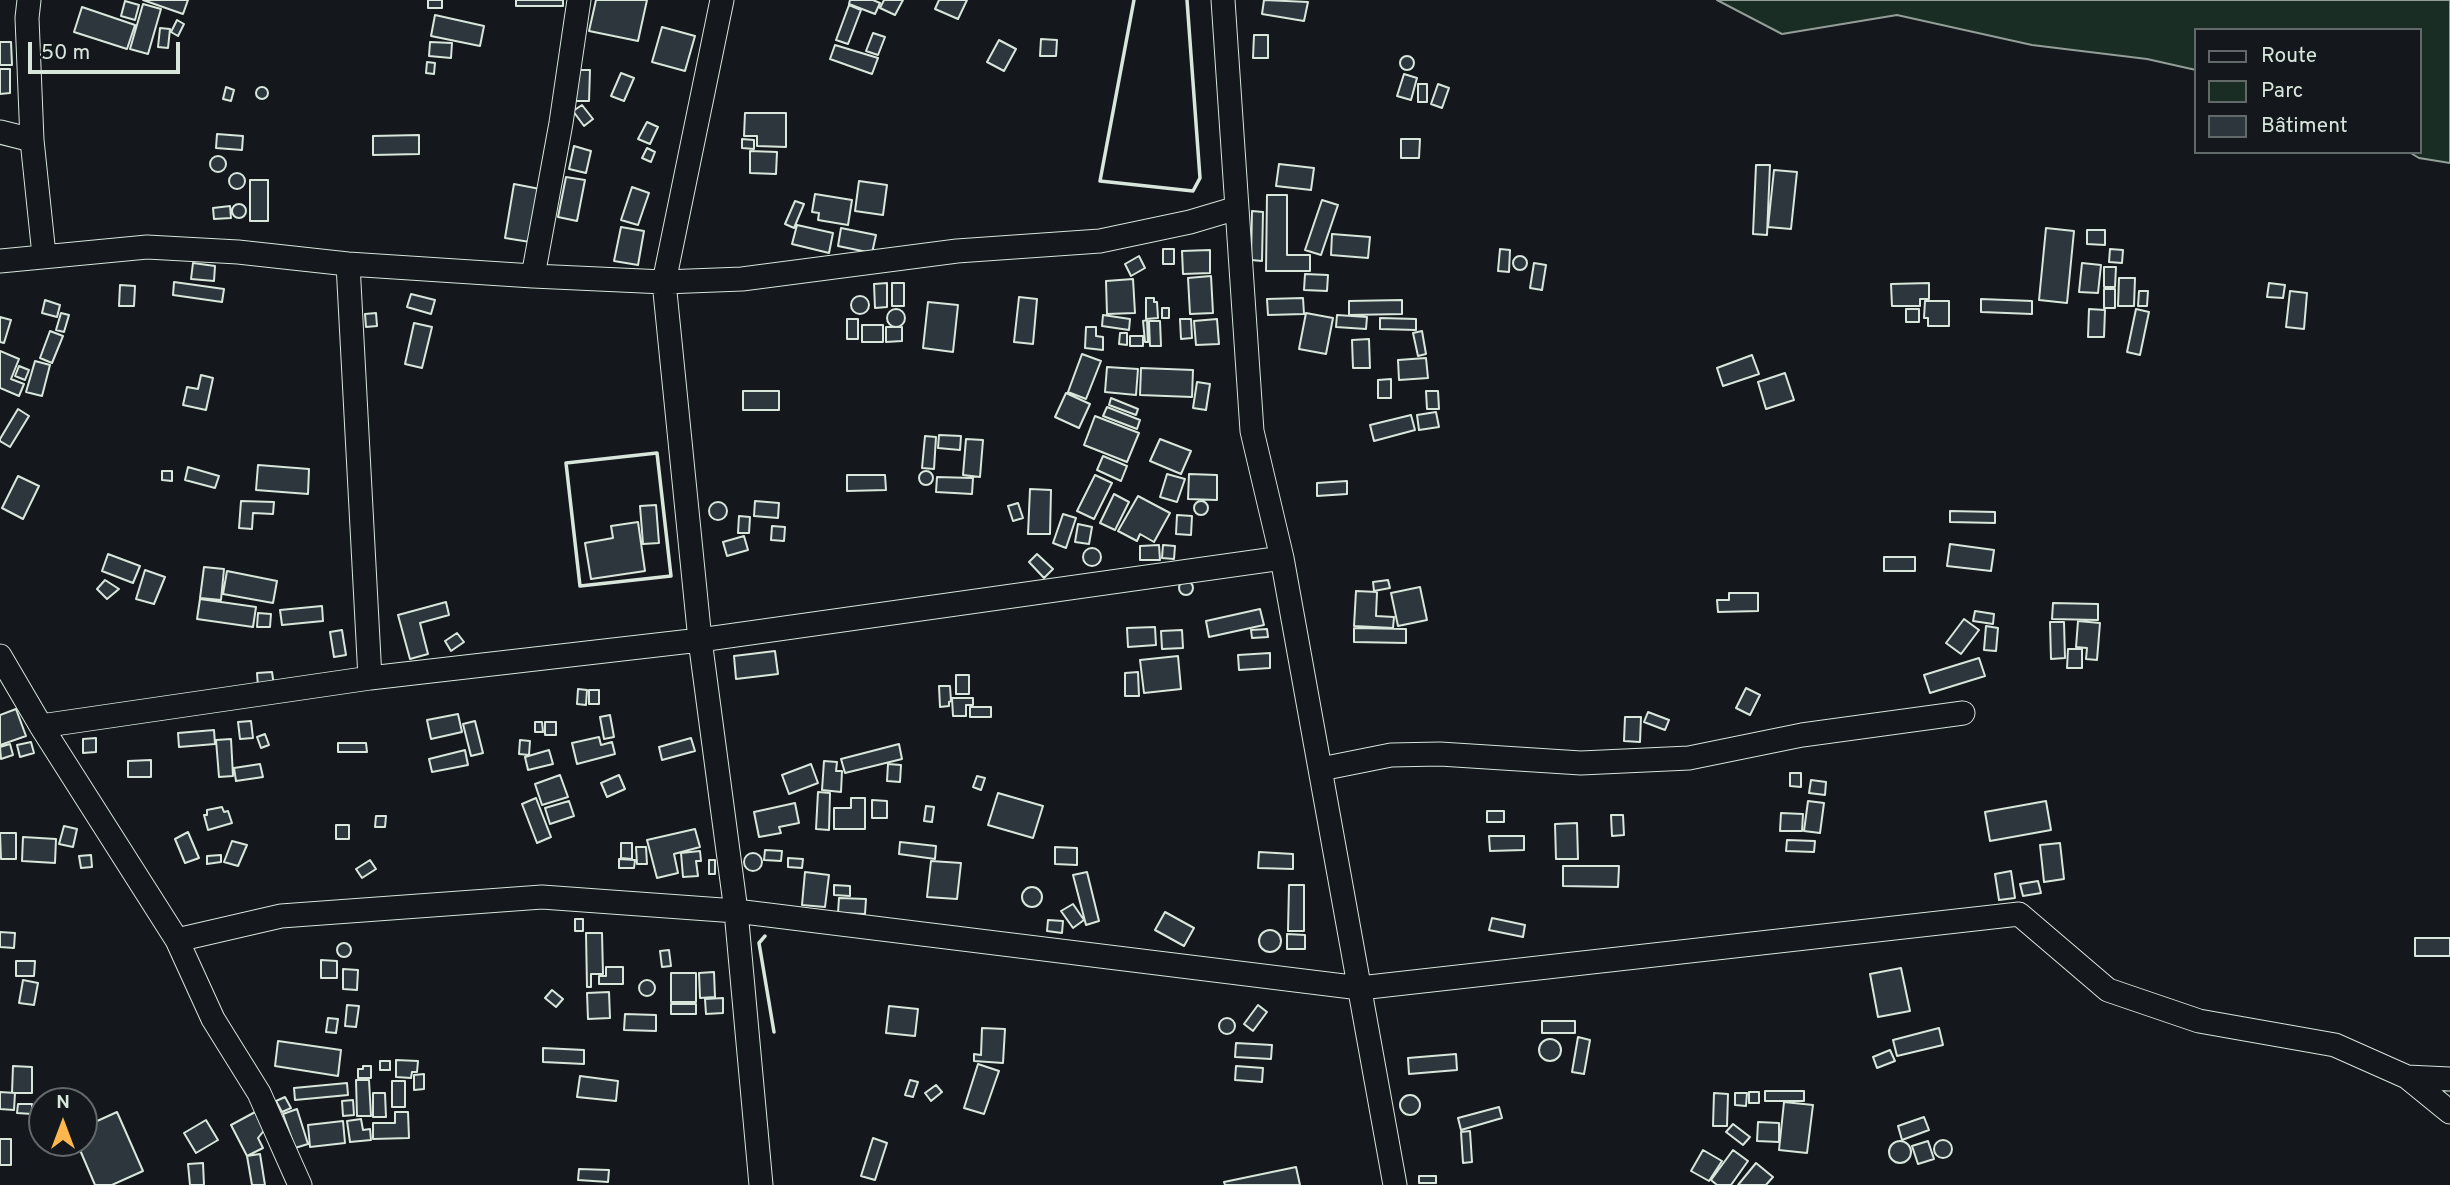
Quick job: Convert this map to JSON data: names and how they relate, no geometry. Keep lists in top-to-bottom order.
{
  "legend": ["Route", "Parc", "Bâtiment"],
  "scale_bar": "50 m",
  "north": "top"
}
